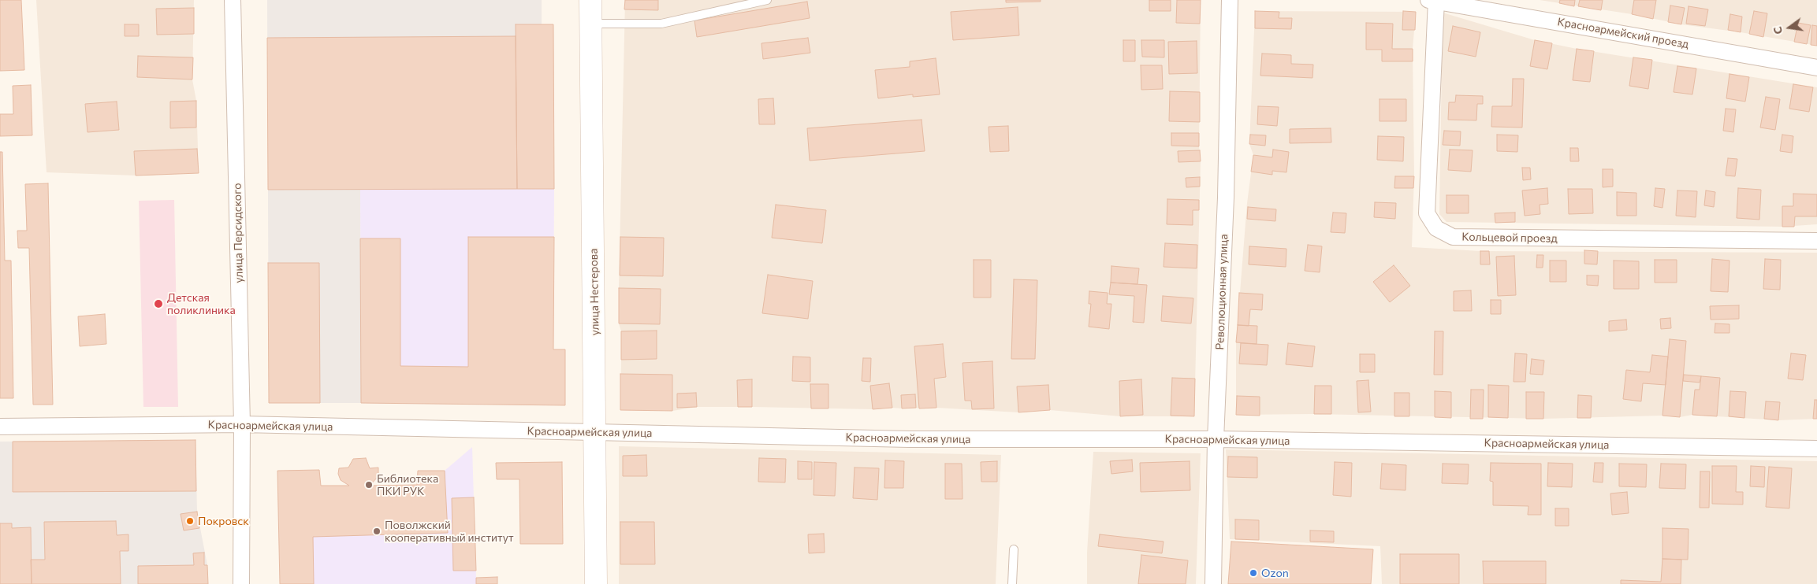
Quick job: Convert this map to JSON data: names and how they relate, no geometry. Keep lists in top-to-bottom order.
{
  "streets": {
    "main road": ["улица Нестерова"],
    "street": [
      "Красноармейский проезд",
      "улица Персидского",
      "Кольцевой проезд",
      "Революционная улица",
      "Красноармейская улица"
    ]
  },
  "crossings": [
    ["Красноармейский проезд", "Кольцевой проезд"],
    ["улица Персидского", "Красноармейская улица"],
    ["улица Нестерова", "Красноармейская улица"],
    ["Революционная улица", "Красноармейская улица"]
  ],
  "places": [
    "Детская поликлиника",
    "Библиотека ПКИ РУК",
    "Покровск",
    "Поволжский кооперативный институт",
    "Ozon"
  ],
  "north": "left"
}
